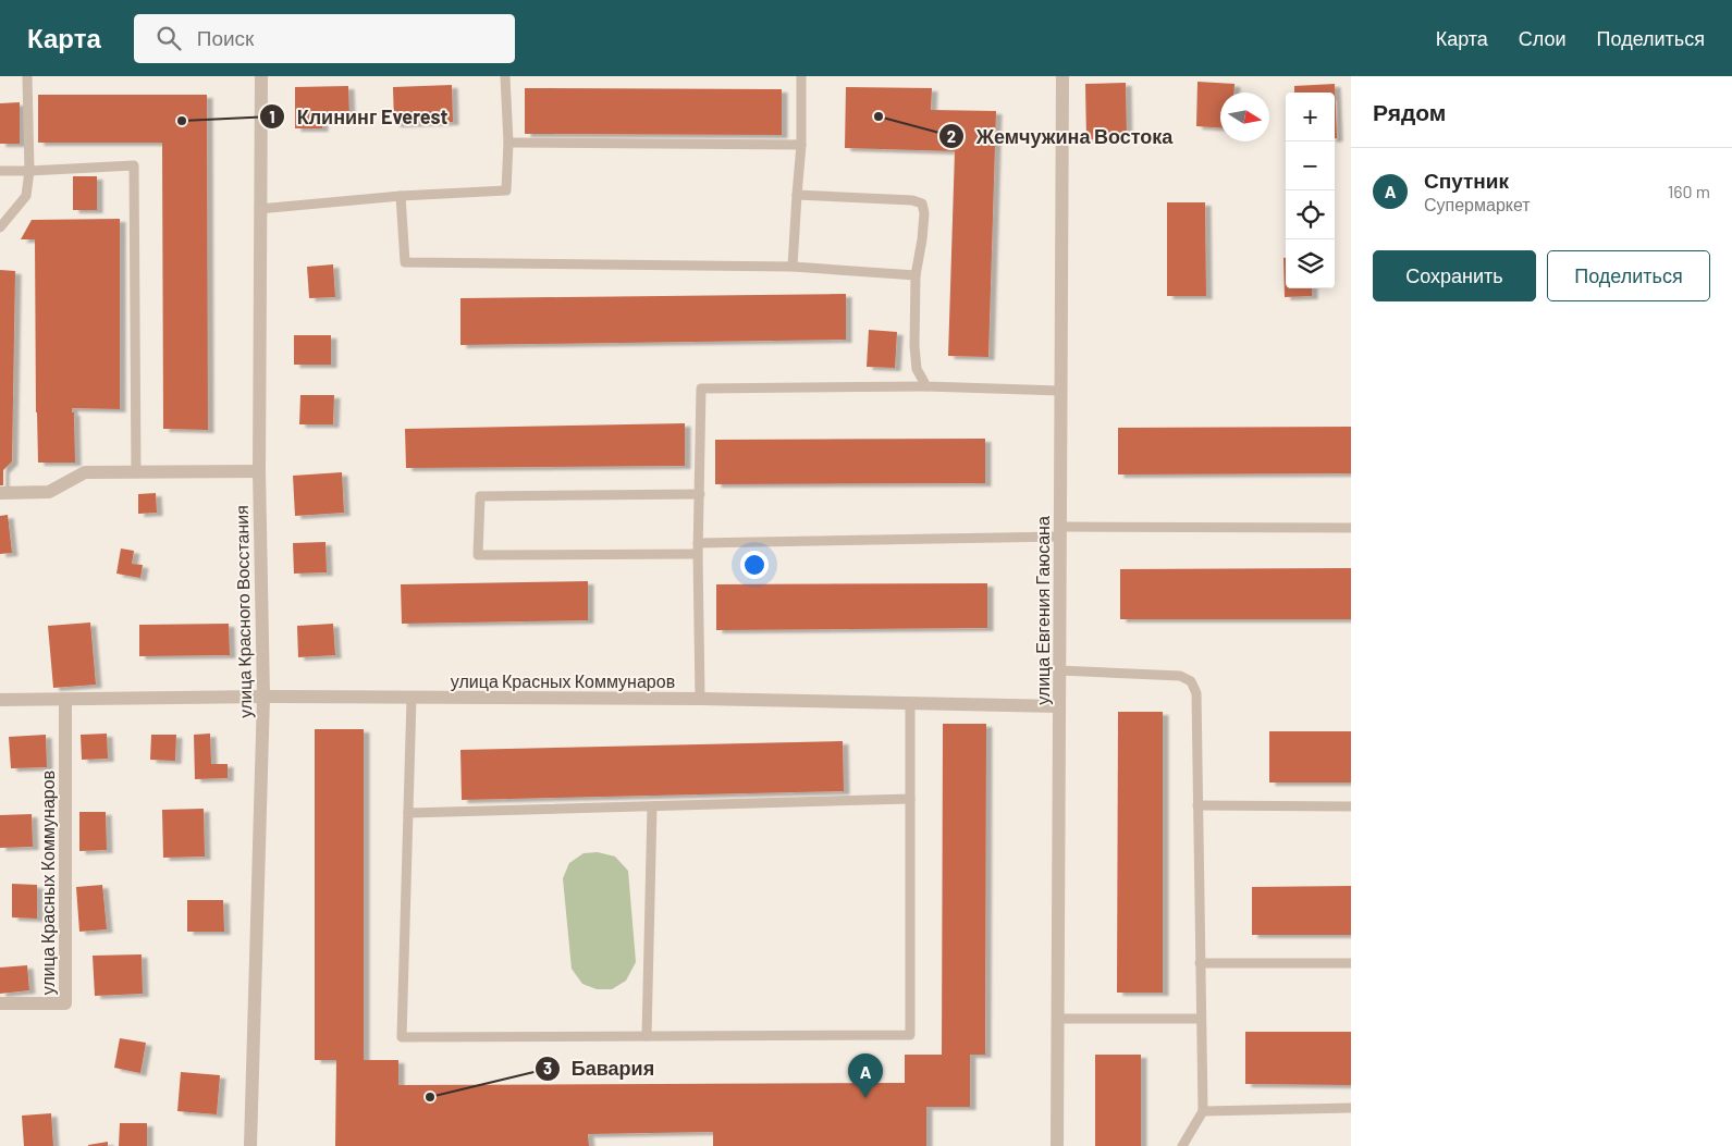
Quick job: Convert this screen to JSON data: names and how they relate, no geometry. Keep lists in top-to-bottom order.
{
  "streets": {
    "street": ["улица Евгения Гаюсана", "улица Красного Восстания", "улица Красных Коммунаров"]
  },
  "crossings": [
    ["улица Евгения Гаюсана", "улица Красных Коммунаров"],
    ["улица Красного Восстания", "улица Красных Коммунаров"]
  ],
  "places": ["Жемчужина Востока", "Клининг Everest", "Бавария"],
  "north": "right",
  "page": {
    "header": "Карта",
    "search": "Поиск",
    "nav": ["Карта", "Слои", "Поделиться"],
    "heading": "Рядом",
    "map_buttons": ["+", "−"],
    "list": [
      {
        "mark": "A",
        "name": "Спутник",
        "note": "Супермаркет",
        "value": "160 m"
      }
    ],
    "buttons": ["Сохранить", "Поделиться"],
    "pins": "A"
  }
}
